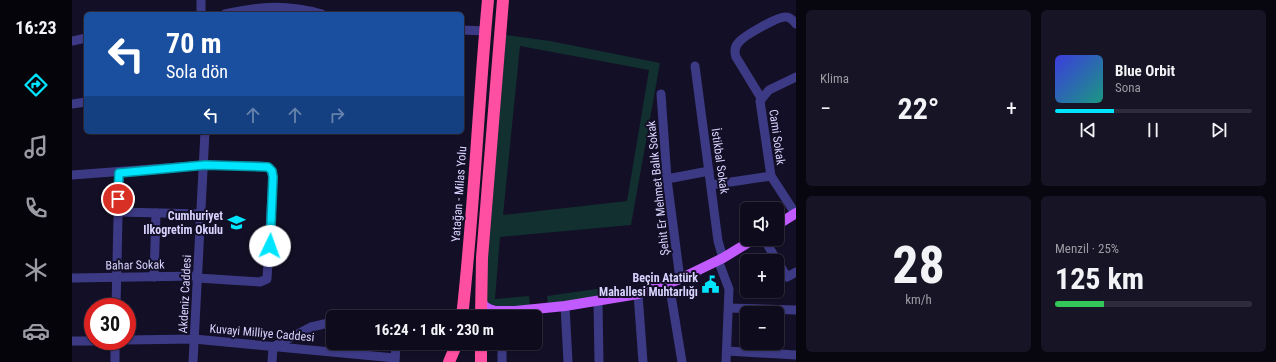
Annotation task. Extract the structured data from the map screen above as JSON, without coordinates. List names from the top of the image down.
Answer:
{
  "streets": {
    "highway": ["Yatağan - Milas Yolu"],
    "street": [
      "Cami Sokak",
      "İstikbal Sokak",
      "Şehit Er Mehmet Balık Sokak",
      "Bahar Sokak",
      "Akdeniz Caddesi",
      "Kuvayi Milliye Caddesi"
    ]
  },
  "crossings": [
    ["Bahar Sokak", "Akdeniz Caddesi"],
    ["Akdeniz Caddesi", "Kuvayi Milliye Caddesi"]
  ],
  "places": {
    "school or university": ["Cumhuriyet Ilkogretim Okulu"],
    "public building": ["Beçin Atatürk Mahallesi Muhtarlığı"]
  },
  "page": {
    "tabs": "16:23",
    "tile": [
      "Klima",
      ["28", "km/h"],
      ["Menzil · 25%", "125 km"]
    ],
    "turn": ["70 m", "Sola dön"],
    "song": ["Blue Orbit", "Sona"],
    "heat": ["−", "22°", "+"],
    "map_buttons": ["+", "−"],
    "limit": "30",
    "trip": "16:24 · 1 dk · 230 m"
  }
}
